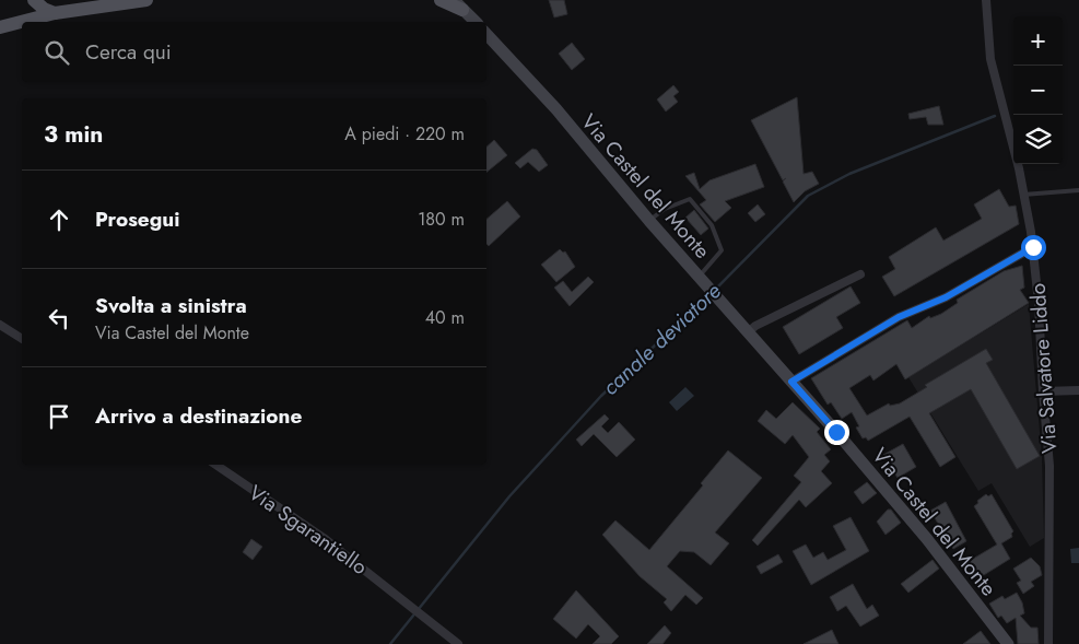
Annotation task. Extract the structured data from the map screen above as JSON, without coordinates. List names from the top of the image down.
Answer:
{
  "streets": {
    "main road": ["Via Castel del Monte"],
    "street": ["Via Salvatore Liddo", "Via Sgarantiello"]
  },
  "water": ["canale deviatore"],
  "page": {
    "map_buttons": ["+", "−"],
    "search": "Cerca qui",
    "heading": ["3 min", "A piedi · 220 m"],
    "list": [
      ["Prosegui", "180 m"],
      ["Svolta a sinistra", "Via Castel del Monte", "40 m"],
      "Arrivo a destinazione"
    ]
  }
}
